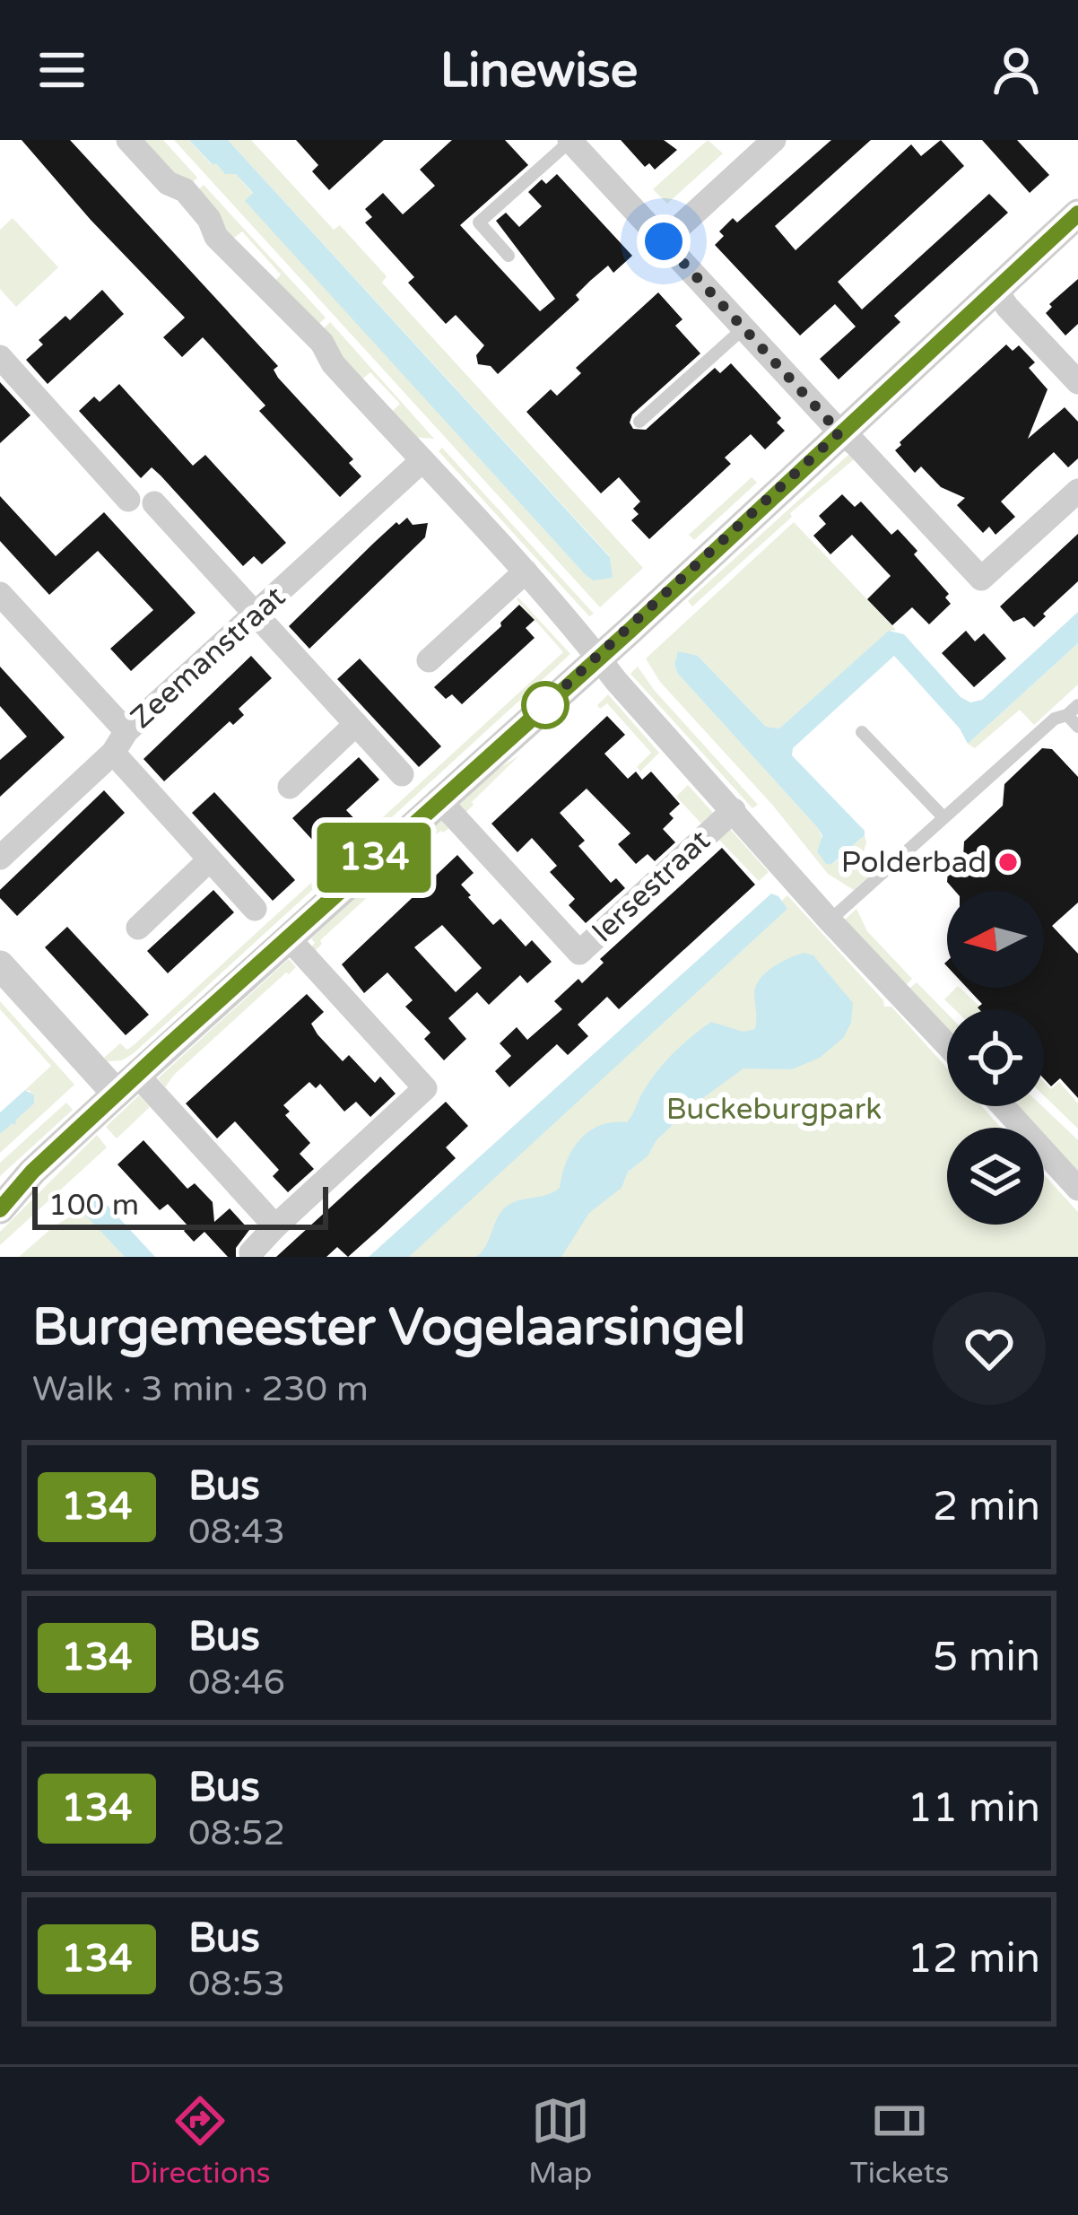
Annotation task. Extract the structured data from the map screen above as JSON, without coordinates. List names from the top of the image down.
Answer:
{
  "streets": {
    "street": ["Zeemanstraat", "Iersestraat"]
  },
  "crossings": [
    ["Zeemanstraat", "Iersestraat"]
  ],
  "parks": ["Buckeburgpark"],
  "places": ["Polderbad"],
  "lines": ["bus line 134"],
  "scale_bar": "100 m",
  "north": "left",
  "page": {
    "header": "Linewise",
    "on_map": "134",
    "scale": "100 m",
    "heading": ["Burgemeester Vogelaarsingel", "Walk · 3 min · 230 m"],
    "list": [
      {
        "mark": "134",
        "name": "Bus",
        "note": "08:43",
        "value": "2 min"
      },
      {
        "mark": "134",
        "name": "Bus",
        "note": "08:46",
        "value": "5 min"
      },
      {
        "mark": "134",
        "name": "Bus",
        "note": "08:52",
        "value": "11 min"
      },
      {
        "mark": "134",
        "name": "Bus",
        "note": "08:53",
        "value": "12 min"
      }
    ],
    "tabs": ["Directions", "Map", "Tickets"]
  }
}
